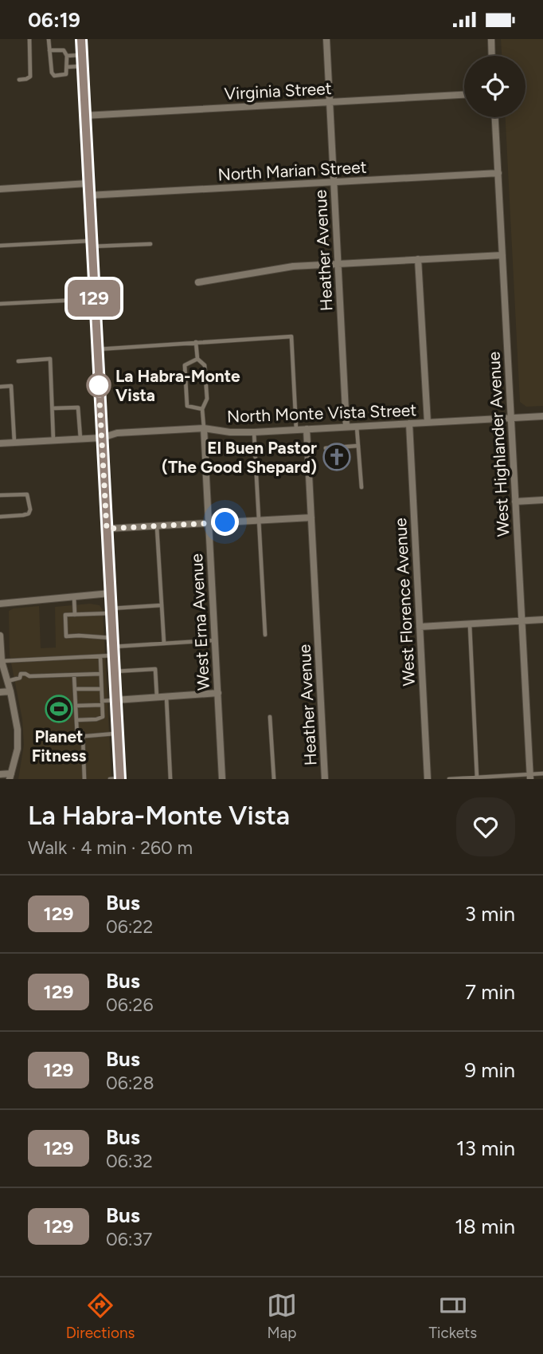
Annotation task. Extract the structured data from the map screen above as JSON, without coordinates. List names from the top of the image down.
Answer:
{
  "streets": {
    "street": [
      "Virginia Street",
      "North Marian Street",
      "Heather Avenue",
      "North Monte Vista Street",
      "West Highlander Avenue",
      "West Florence Avenue",
      "West Erna Avenue"
    ]
  },
  "crossings": [
    ["Virginia Street", "Heather Avenue"],
    ["North Marian Street", "Heather Avenue"],
    ["North Marian Street", "West Highlander Avenue"],
    ["Heather Avenue", "North Monte Vista Street"],
    ["North Monte Vista Street", "West Highlander Avenue"],
    ["North Monte Vista Street", "West Florence Avenue"],
    ["North Monte Vista Street", "West Erna Avenue"]
  ],
  "places": {
    "other": ["La Habra-Monte Vista"],
    "church": ["El Buen Pastor (The Good Shepard)"],
    "sports": ["Planet Fitness"]
  },
  "lines": ["bus line 129"],
  "page": {
    "status": "06:19",
    "on_map": "129",
    "heading": ["La Habra-Monte Vista", "Walk · 4 min · 260 m"],
    "list": [
      {
        "mark": "129",
        "name": "Bus",
        "note": "06:22",
        "value": "3 min"
      },
      {
        "mark": "129",
        "name": "Bus",
        "note": "06:26",
        "value": "7 min"
      },
      {
        "mark": "129",
        "name": "Bus",
        "note": "06:28",
        "value": "9 min"
      },
      {
        "mark": "129",
        "name": "Bus",
        "note": "06:32",
        "value": "13 min"
      },
      {
        "mark": "129",
        "name": "Bus",
        "note": "06:37",
        "value": "18 min"
      }
    ],
    "tabs": ["Directions", "Map", "Tickets"]
  }
}
